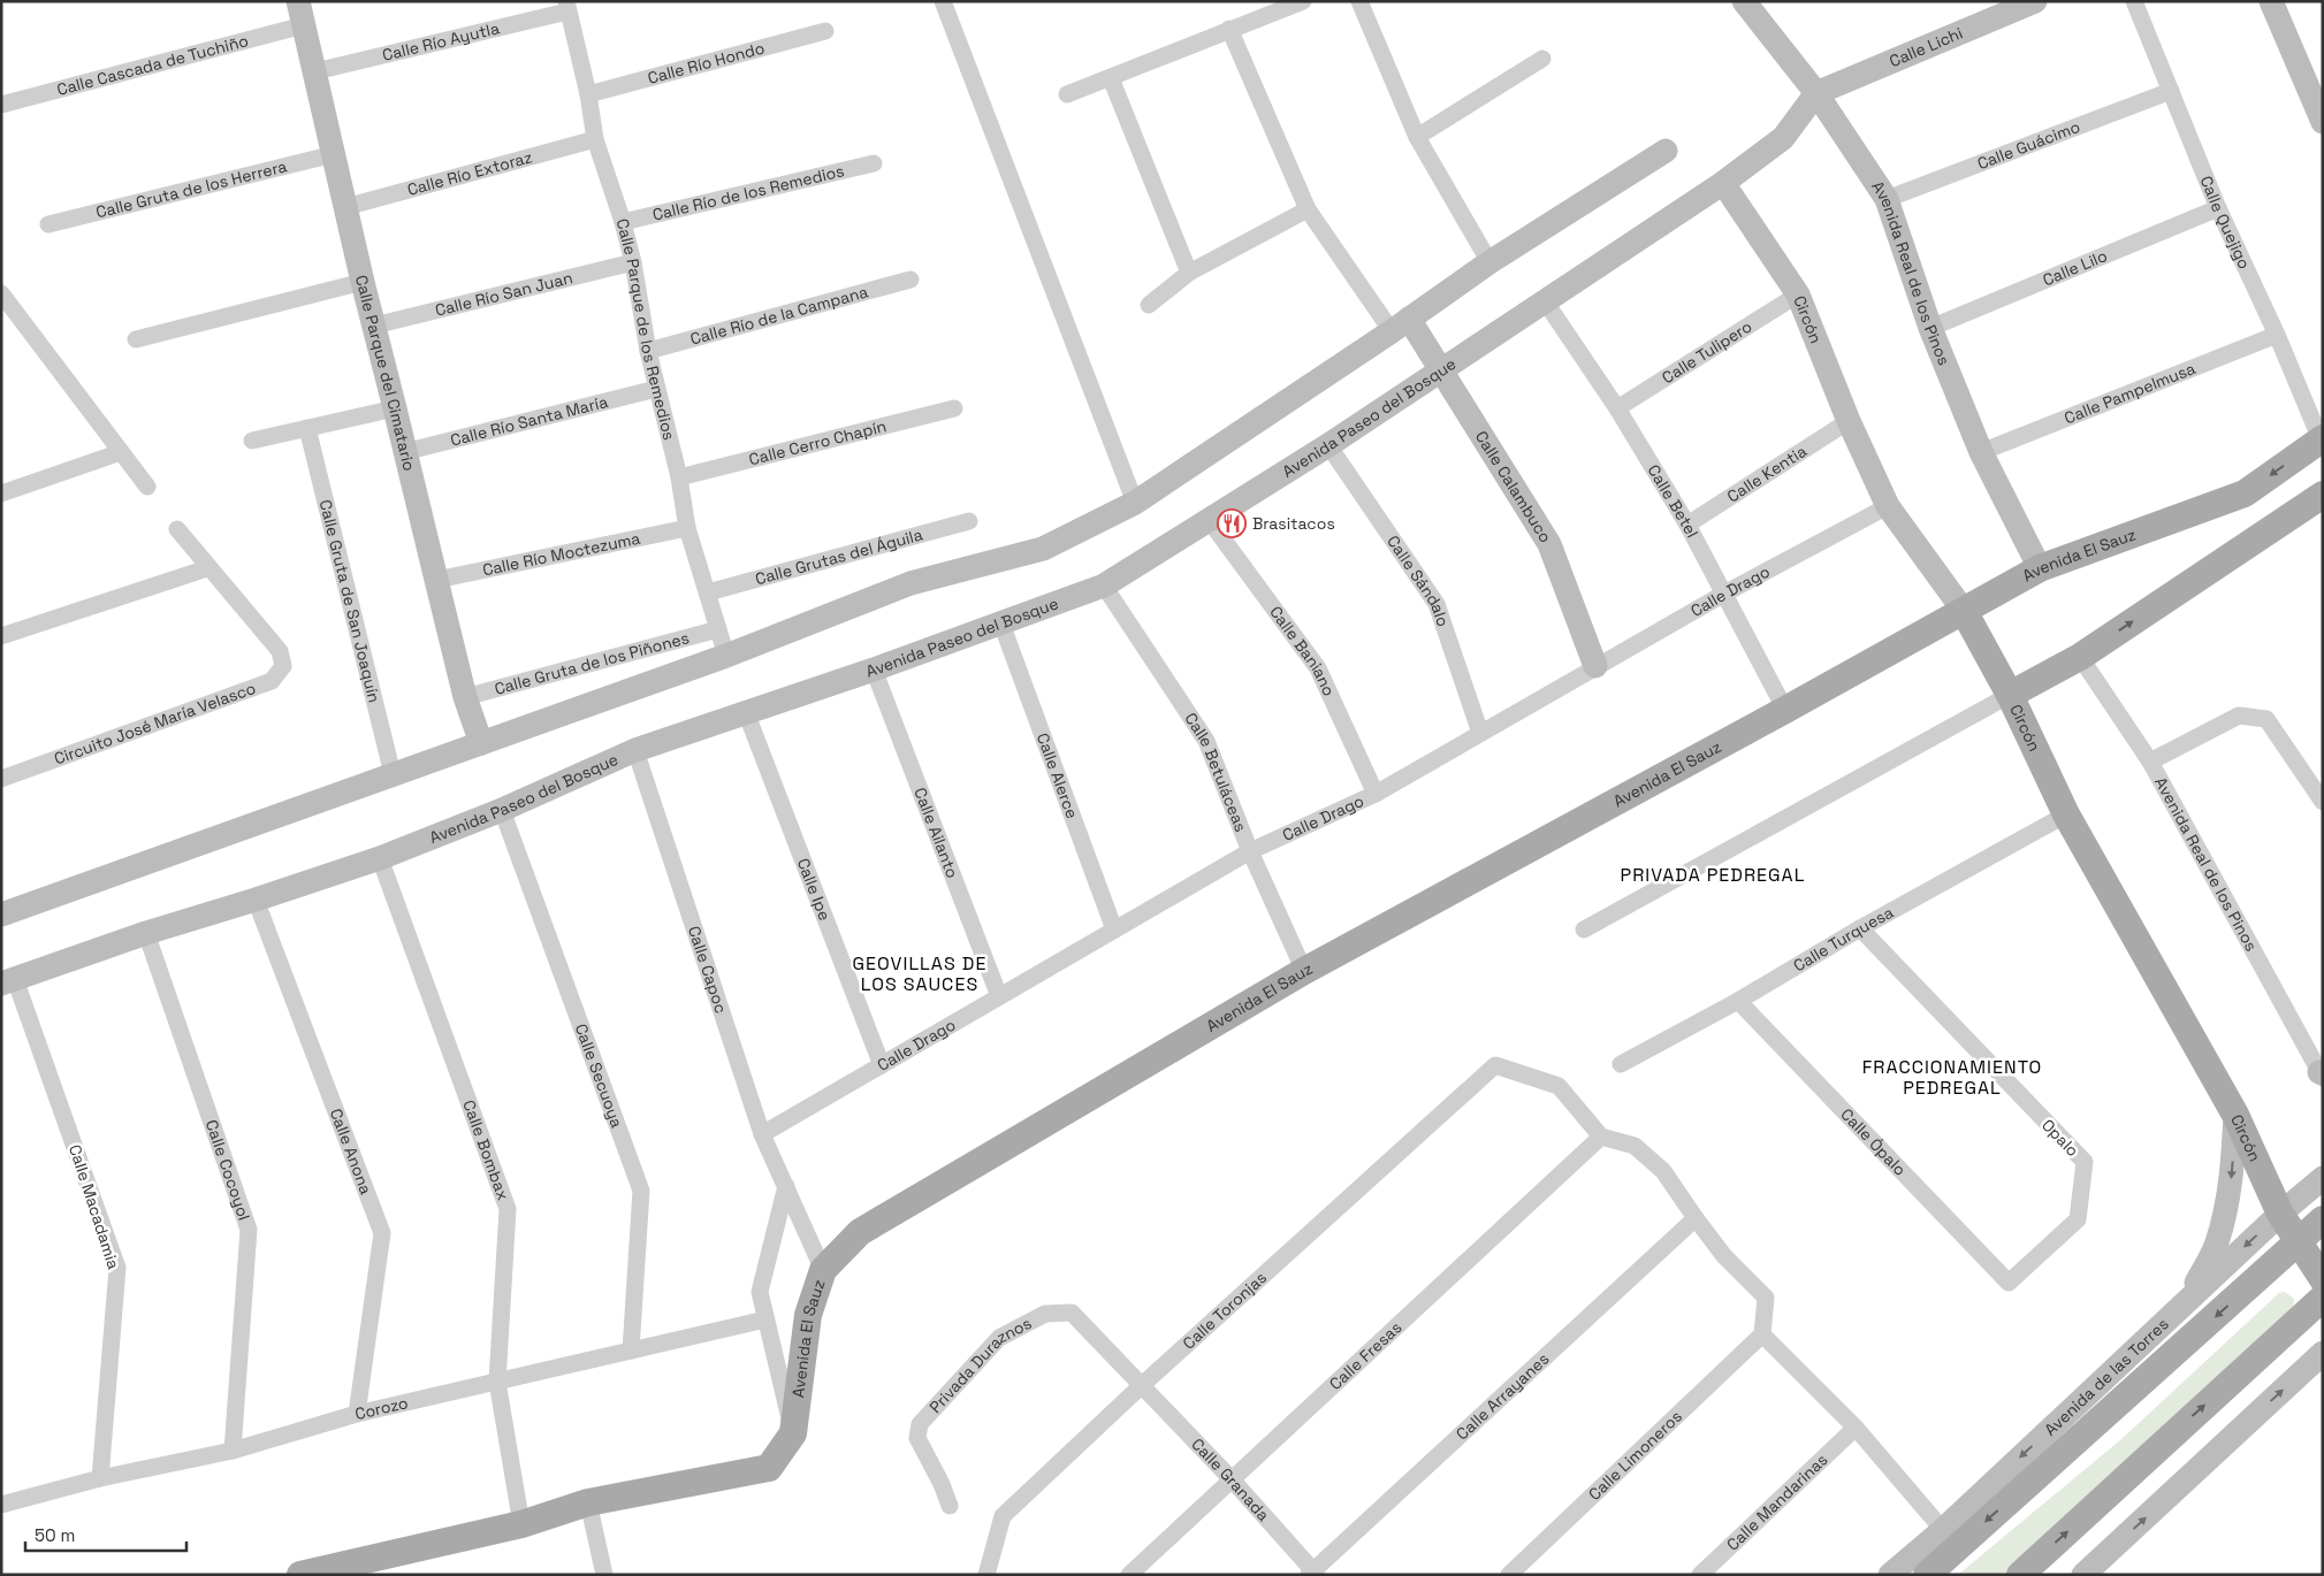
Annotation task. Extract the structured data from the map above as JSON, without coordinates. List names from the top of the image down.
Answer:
{
  "streets": {
    "main road": [
      "Calle Lichi",
      "Avenida Real de los Pinos",
      "Circón",
      "Calle Parque del Cimatario",
      "Avenida Paseo del Bosque",
      "Calle Calambuco",
      "Avenida El Sauz",
      "Avenida de las Torres"
    ],
    "street": [
      "Calle Río Ayutla",
      "Calle Río Hondo",
      "Calle Cascada de Tuchiño",
      "Calle Guácimo",
      "Calle Río Extoraz",
      "Calle Gruta de los Herrera",
      "Calle Río de los Remedios",
      "Calle Quejigo",
      "Calle Lilo",
      "Calle Río San Juan",
      "Calle Río de la Campana",
      "Calle Parque de los Remedios",
      "Calle Tulipero",
      "Calle Pampelmusa",
      "Calle Río Santa María",
      "Calle Cerro Chapín",
      "Calle Kentia",
      "Calle Betel",
      "Calle Río Moctezuma",
      "Calle Grutas del Águila",
      "Calle Sándalo",
      "Calle Drago",
      "Calle Gruta de San Joaquín",
      "Calle Baniano",
      "Calle Gruta de los Piñones",
      "Circuito José María Velasco",
      "Calle Betuláceas",
      "Calle Alerce",
      "Calle Ailanto",
      "Calle Ipe",
      "Calle Turquesa",
      "Calle Capoc",
      "Calle Secuoya",
      "Opalo",
      "Calle Ópalo",
      "Calle Bombax",
      "Calle Anona",
      "Calle Cocoyol",
      "Calle Macadamia",
      "Calle Toronjas",
      "Calle Fresas",
      "Privada Duraznos",
      "Calle Arrayanes",
      "Corozo",
      "Calle Limoneros",
      "Calle Granada",
      "Calle Mandarinas"
    ]
  },
  "crossings": [
    ["Calle Río Ayutla", "Calle Parque de los Remedios"],
    ["Calle Río Ayutla", "Calle Parque del Cimatario"],
    ["Calle Lichi", "Avenida Real de los Pinos"],
    ["Calle Lichi", "Avenida Paseo del Bosque"],
    ["Calle Río Hondo", "Calle Parque de los Remedios"],
    ["Calle Cascada de Tuchiño", "Calle Parque del Cimatario"],
    ["Calle Guácimo", "Calle Quejigo"],
    ["Calle Guácimo", "Avenida Real de los Pinos"],
    ["Calle Río Extoraz", "Calle Parque de los Remedios"],
    ["Calle Río Extoraz", "Calle Parque del Cimatario"],
    ["Calle Gruta de los Herrera", "Calle Parque del Cimatario"],
    ["Calle Río de los Remedios", "Calle Parque de los Remedios"],
    ["Calle Quejigo", "Calle Lilo"],
    ["Calle Quejigo", "Calle Pampelmusa"],
    ["Calle Quejigo", "Avenida El Sauz"],
    ["Calle Lilo", "Avenida Real de los Pinos"],
    ["Avenida Real de los Pinos", "Calle Pampelmusa"],
    ["Avenida Real de los Pinos", "Avenida Paseo del Bosque"],
    ["Avenida Real de los Pinos", "Avenida El Sauz"],
    ["Calle Río San Juan", "Calle Parque de los Remedios"],
    ["Calle Río San Juan", "Calle Parque del Cimatario"],
    ["Calle Río de la Campana", "Calle Parque de los Remedios"],
    ["Circón", "Calle Tulipero"],
    ["Circón", "Avenida Paseo del Bosque"],
    ["Circón", "Calle Kentia"],
    ["Circón", "Avenida El Sauz"],
    ["Circón", "Calle Drago"],
    ["Circón", "Calle Turquesa"],
    ["Circón", "Avenida de las Torres"],
    ["Calle Parque de los Remedios", "Calle Río Santa María"],
    ["Calle Parque de los Remedios", "Calle Cerro Chapín"],
    ["Calle Parque de los Remedios", "Calle Río Moctezuma"],
    ["Calle Parque de los Remedios", "Calle Grutas del Águila"],
    ["Calle Parque de los Remedios", "Calle Gruta de los Piñones"],
    ["Calle Tulipero", "Calle Betel"],
    ["Calle Parque del Cimatario", "Calle Río Santa María"],
    ["Calle Parque del Cimatario", "Calle Río Moctezuma"],
    ["Calle Parque del Cimatario", "Calle Gruta de los Piñones"],
    ["Avenida Paseo del Bosque", "Calle Calambuco"],
    ["Avenida Paseo del Bosque", "Calle Betel"],
    ["Avenida Paseo del Bosque", "Calle Sándalo"],
    ["Avenida Paseo del Bosque", "Calle Baniano"],
    ["Avenida Paseo del Bosque", "Calle Betuláceas"],
    ["Avenida Paseo del Bosque", "Calle Alerce"],
    ["Avenida Paseo del Bosque", "Calle Ailanto"],
    ["Avenida Paseo del Bosque", "Calle Ipe"],
    ["Avenida Paseo del Bosque", "Calle Capoc"],
    ["Avenida Paseo del Bosque", "Calle Secuoya"],
    ["Avenida Paseo del Bosque", "Calle Bombax"],
    ["Avenida Paseo del Bosque", "Calle Anona"],
    ["Avenida Paseo del Bosque", "Calle Cocoyol"],
    ["Avenida Paseo del Bosque", "Calle Macadamia"],
    ["Calle Kentia", "Calle Betel"],
    ["Calle Calambuco", "Calle Drago"],
    ["Calle Betel", "Avenida El Sauz"],
    ["Calle Betel", "Calle Drago"],
    ["Avenida El Sauz", "Calle Betuláceas"],
    ["Avenida El Sauz", "Calle Capoc"],
    ["Avenida El Sauz", "Calle Bombax"],
    ["Calle Sándalo", "Calle Drago"],
    ["Calle Drago", "Calle Baniano"],
    ["Calle Drago", "Calle Betuláceas"],
    ["Calle Drago", "Calle Alerce"],
    ["Calle Drago", "Calle Ailanto"],
    ["Calle Drago", "Calle Ipe"],
    ["Calle Drago", "Calle Capoc"],
    ["Calle Turquesa", "Opalo"],
    ["Calle Turquesa", "Calle Ópalo"],
    ["Calle Secuoya", "Corozo"],
    ["Opalo", "Calle Ópalo"],
    ["Calle Bombax", "Corozo"],
    ["Calle Anona", "Corozo"],
    ["Calle Cocoyol", "Corozo"],
    ["Calle Macadamia", "Corozo"],
    ["Calle Toronjas", "Calle Fresas"],
    ["Calle Toronjas", "Privada Duraznos"],
    ["Calle Toronjas", "Calle Granada"],
    ["Calle Fresas", "Calle Granada"],
    ["Privada Duraznos", "Calle Granada"],
    ["Calle Arrayanes", "Calle Granada"]
  ],
  "districts": ["PRIVADA PEDREGAL", "GEOVILLAS DE LOS SAUCES", "FRACCIONAMIENTO PEDREGAL"],
  "places": {
    "restaurant": ["Brasitacos"]
  },
  "scale_bar": "50 m"
}
